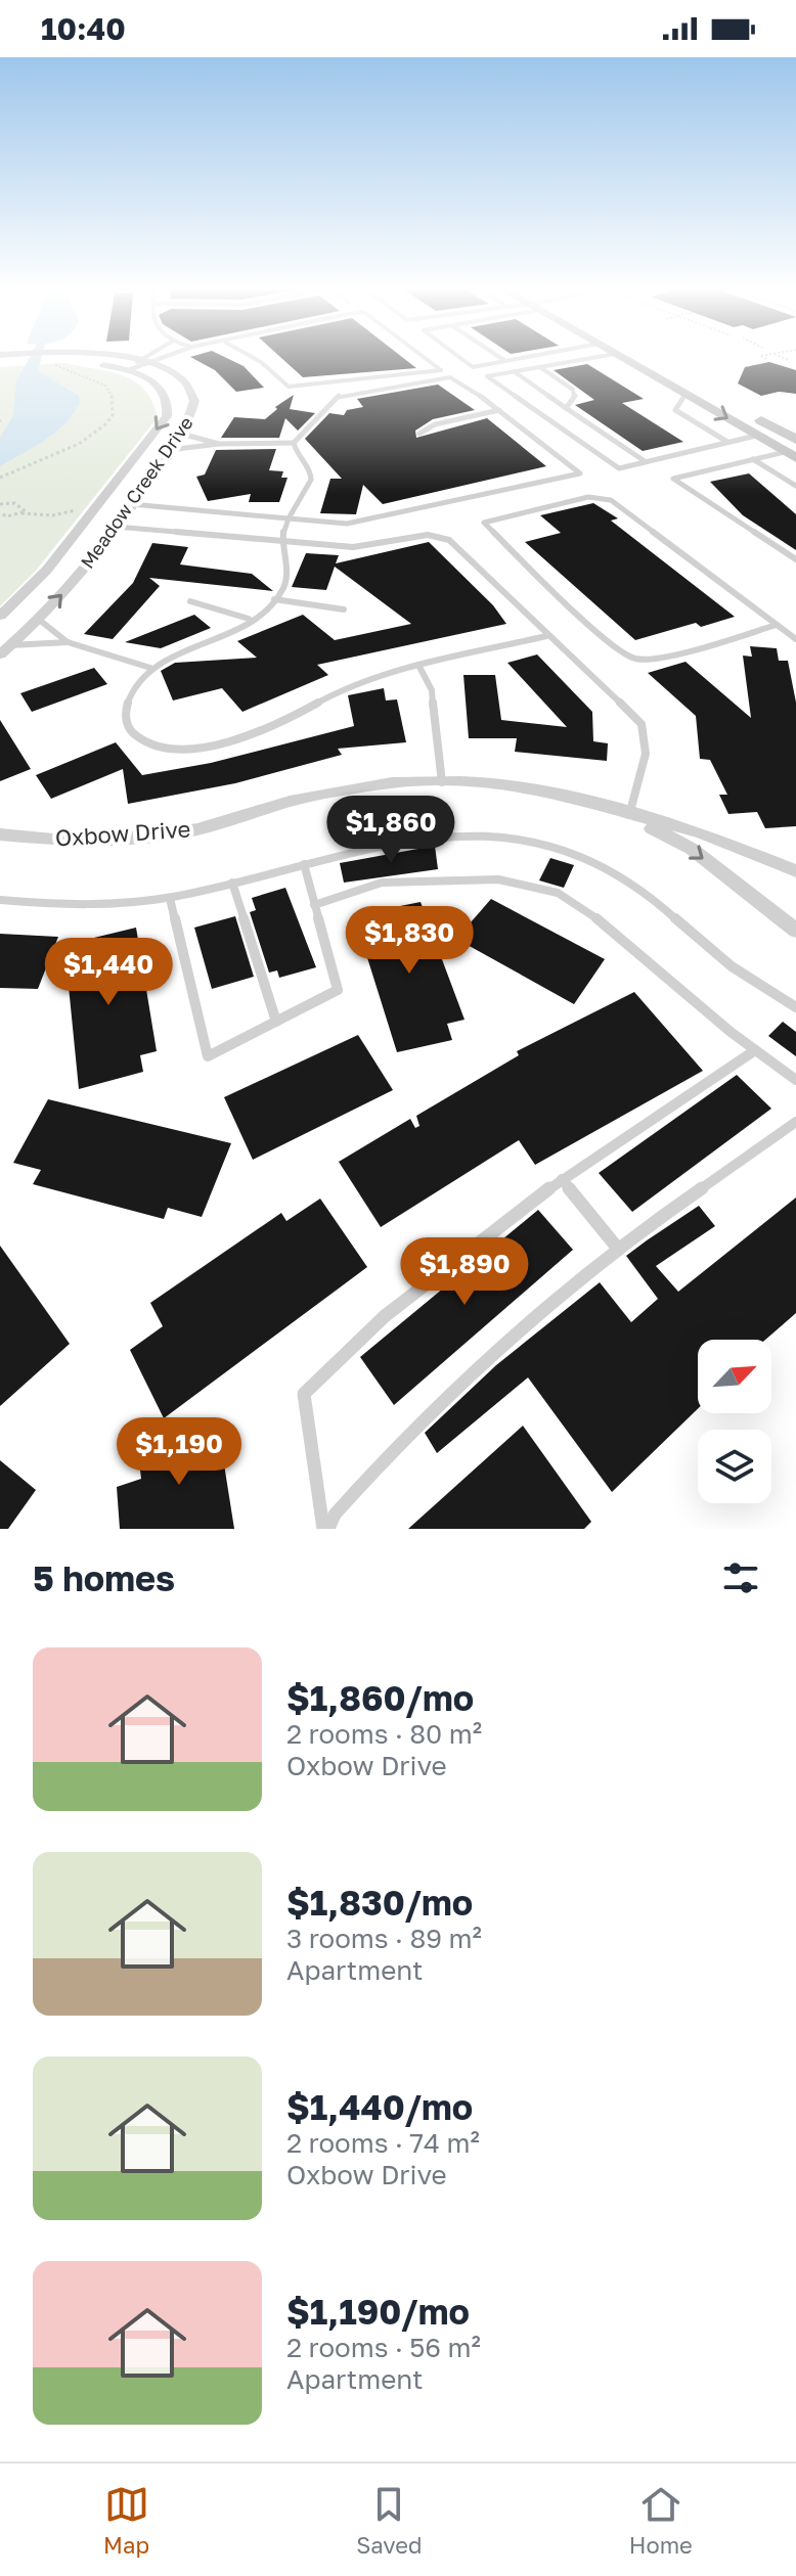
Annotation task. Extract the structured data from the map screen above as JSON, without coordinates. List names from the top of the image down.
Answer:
{
  "streets": {
    "street": ["Meadow Creek Drive", "Oxbow Drive"]
  },
  "north": "top right",
  "page": {
    "status": "10:40",
    "price": [
      "$1,860",
      "$1,830",
      "$1,440",
      "$1,890",
      "$1,190"
    ],
    "heading": "5 homes",
    "list": [
      {
        "name": "$1,860/mo",
        "note": "2 rooms · 80 m² · Oxbow Drive"
      },
      {
        "name": "$1,830/mo",
        "note": "3 rooms · 89 m² · Apartment"
      },
      {
        "name": "$1,440/mo",
        "note": "2 rooms · 74 m² · Oxbow Drive"
      },
      {
        "name": "$1,190/mo",
        "note": "2 rooms · 56 m² · Apartment"
      }
    ],
    "tabs": ["Map", "Saved", "Home"]
  }
}
